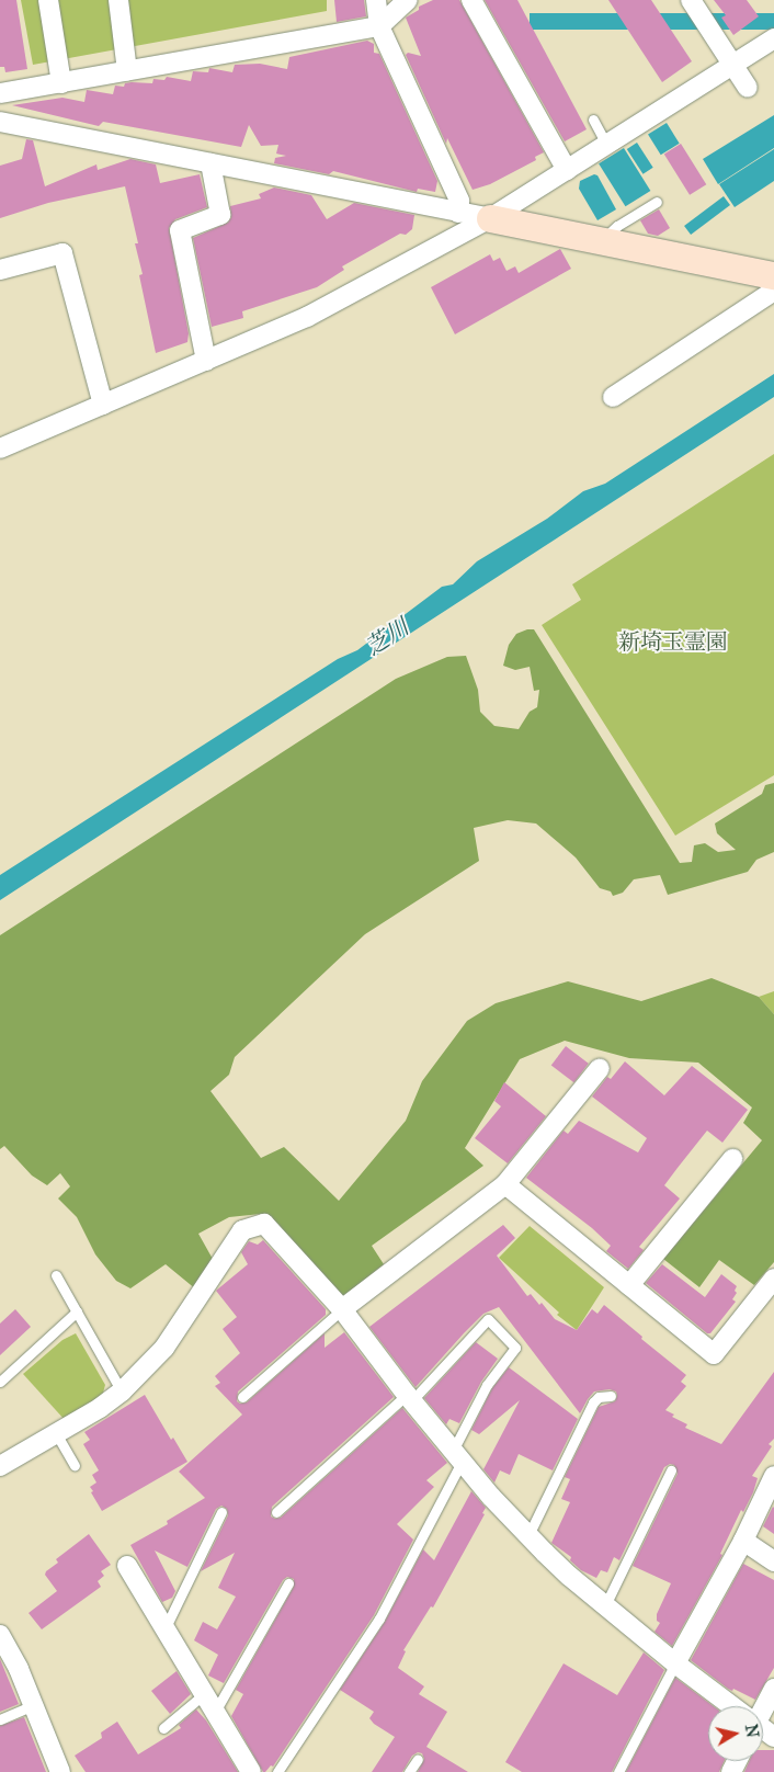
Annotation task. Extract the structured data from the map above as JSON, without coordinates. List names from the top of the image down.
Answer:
{
  "water": ["芝川"],
  "parks": ["新埼玉霊園"],
  "north": "right"
}
